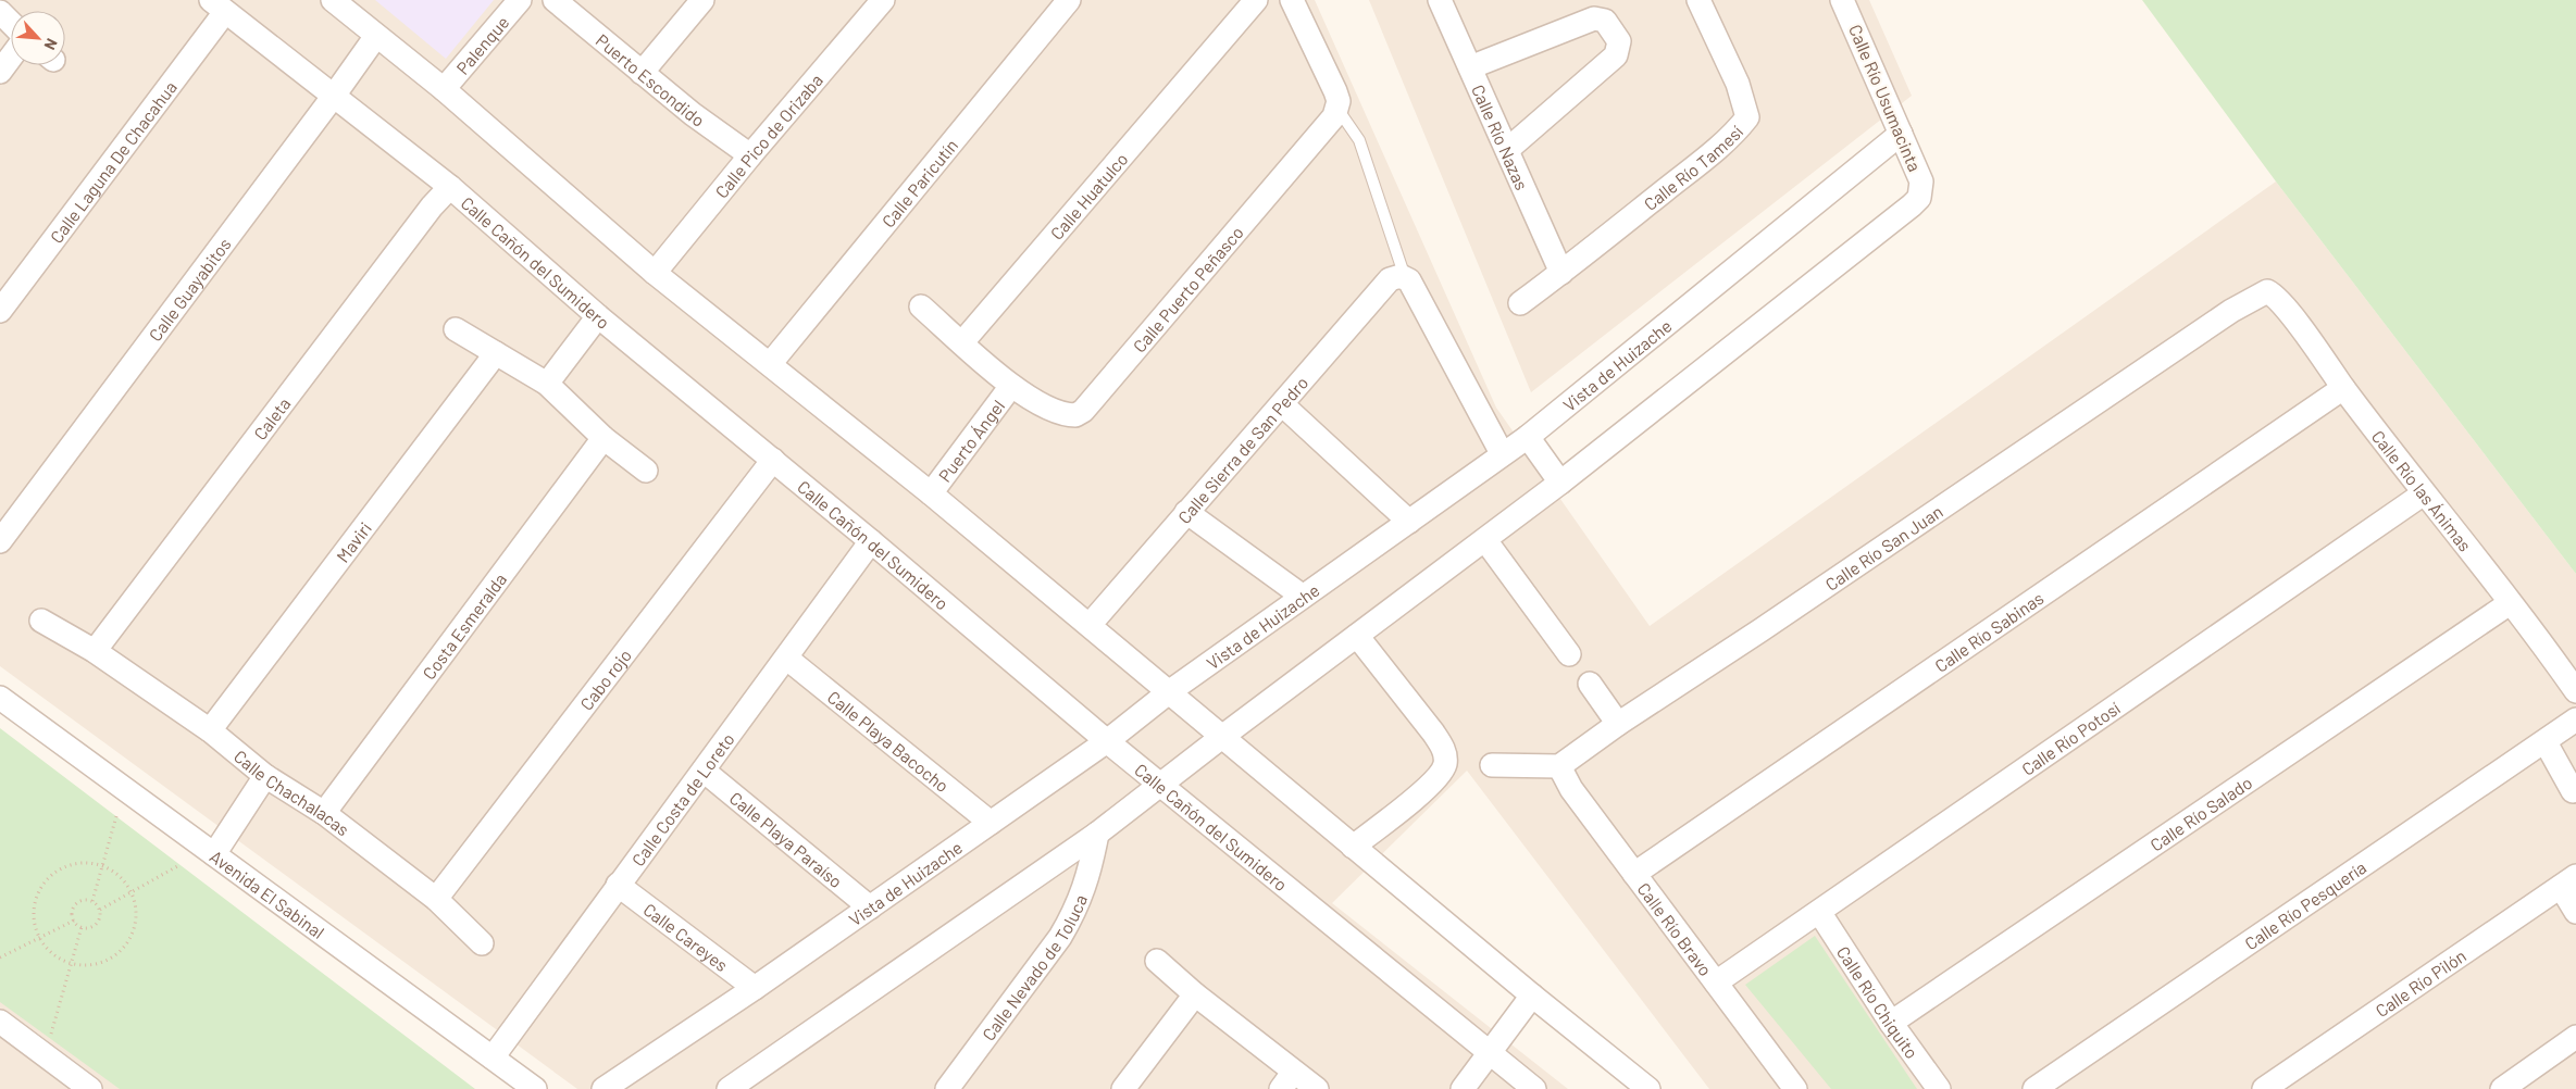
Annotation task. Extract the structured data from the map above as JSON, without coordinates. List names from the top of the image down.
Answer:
{
  "streets": {
    "street": [
      "Palenque",
      "Puerto Escondido",
      "Calle Río Usumacinta",
      "Calle Pico de Orizaba",
      "Calle Río Nazas",
      "Calle Laguna De Chacahua",
      "Calle Río Tamesí",
      "Calle Paricutín",
      "Calle Huatulco",
      "Calle Cañón del Sumidero",
      "Calle Puerto Peñasco",
      "Calle Guayabitos",
      "Vista de Huizache",
      "Caleta",
      "Puerto Ángel",
      "Calle Sierra de San Pedro",
      "Calle Río las Ánimas",
      "Maviri",
      "Calle Río San Juan",
      "Costa Esmeralda",
      "Calle Río Sabinas",
      "Cabo rojo",
      "Calle Río Potosí",
      "Calle Playa Bacocho",
      "Calle Chachalacas",
      "Calle Costa de Loreto",
      "Calle Río Salado",
      "Calle Playa Paraíso",
      "Avenida El Sabinal",
      "Calle Río Pesquería",
      "Calle Río Bravo",
      "Calle Careyes",
      "Calle Nevado de Toluca",
      "Calle Río Pilón",
      "Calle Río Chiquito"
    ]
  },
  "crossings": [
    ["Puerto Escondido", "Calle Pico de Orizaba"],
    ["Calle Río Usumacinta", "Vista de Huizache"],
    ["Calle Río Nazas", "Calle Río Tamesí"],
    ["Calle Laguna De Chacahua", "Calle Cañón del Sumidero"],
    ["Calle Cañón del Sumidero", "Calle Guayabitos"],
    ["Calle Cañón del Sumidero", "Vista de Huizache"],
    ["Calle Cañón del Sumidero", "Caleta"],
    ["Calle Cañón del Sumidero", "Cabo rojo"],
    ["Calle Cañón del Sumidero", "Calle Costa de Loreto"],
    ["Calle Puerto Peñasco", "Puerto Ángel"],
    ["Vista de Huizache", "Calle Playa Bacocho"],
    ["Vista de Huizache", "Calle Playa Paraíso"],
    ["Vista de Huizache", "Calle Careyes"],
    ["Caleta", "Calle Chachalacas"],
    ["Calle Río las Ánimas", "Calle Río San Juan"],
    ["Calle Río las Ánimas", "Calle Río Sabinas"],
    ["Calle Río las Ánimas", "Calle Río Potosí"],
    ["Calle Río las Ánimas", "Calle Río Salado"],
    ["Maviri", "Calle Chachalacas"],
    ["Calle Río San Juan", "Calle Río Bravo"],
    ["Costa Esmeralda", "Calle Chachalacas"],
    ["Calle Río Sabinas", "Calle Río Bravo"],
    ["Cabo rojo", "Calle Chachalacas"],
    ["Calle Río Potosí", "Calle Río Bravo"],
    ["Calle Río Potosí", "Calle Río Chiquito"],
    ["Calle Playa Bacocho", "Calle Costa de Loreto"],
    ["Calle Costa de Loreto", "Calle Playa Paraíso"],
    ["Calle Costa de Loreto", "Avenida El Sabinal"],
    ["Calle Costa de Loreto", "Calle Careyes"],
    ["Calle Río Salado", "Calle Río Chiquito"]
  ],
  "north": "bottom right"
}
